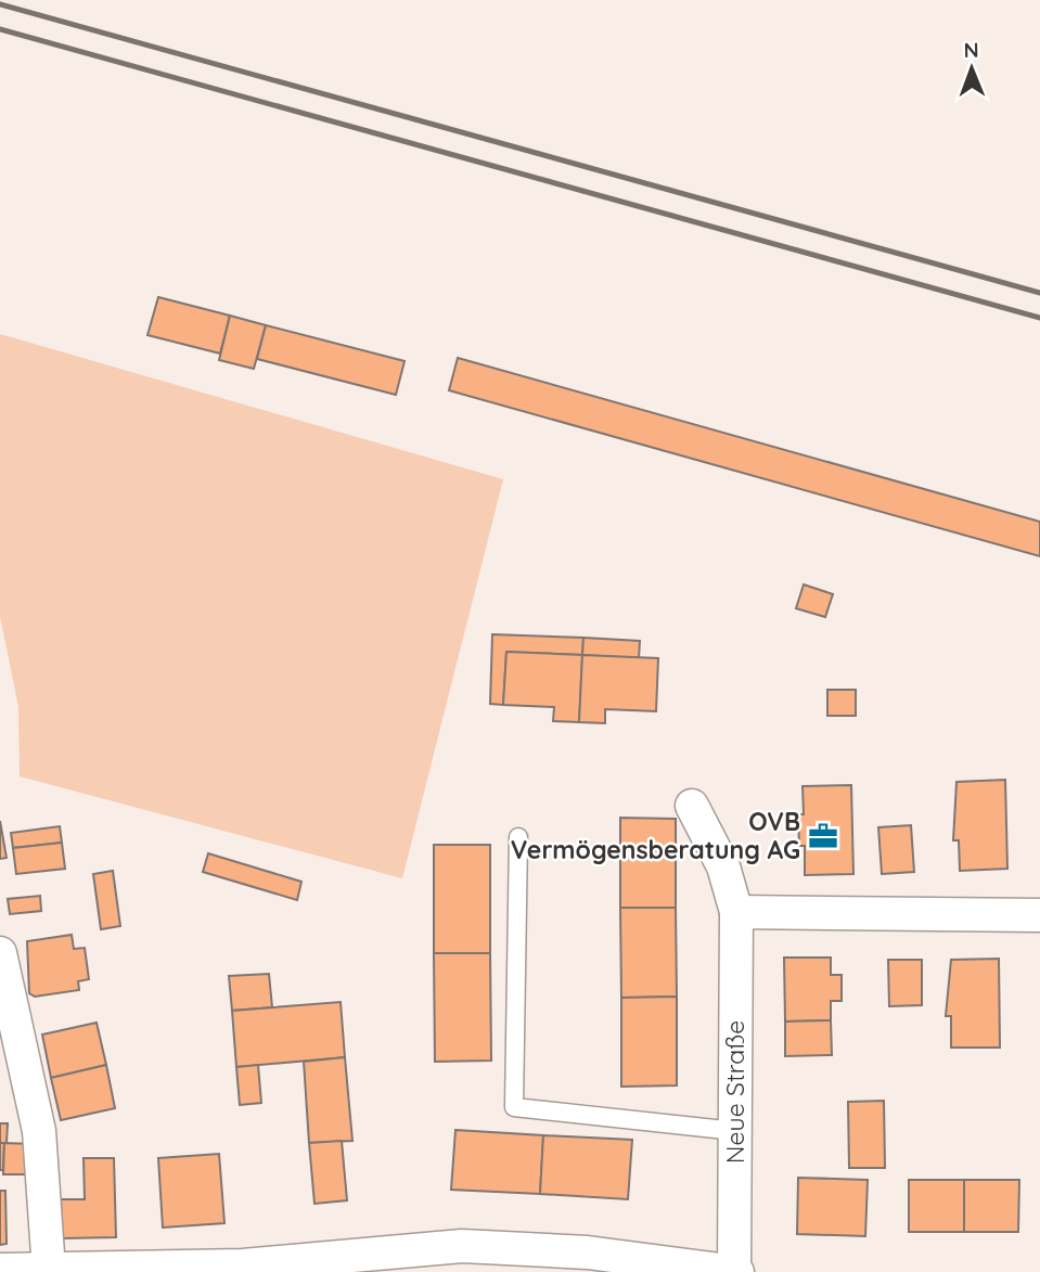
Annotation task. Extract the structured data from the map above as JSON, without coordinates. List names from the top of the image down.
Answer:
{
  "streets": {
    "street": ["Neue Straße"]
  },
  "places": {
    "office": ["OVB Vermögensberatung AG"]
  },
  "north": "top"
}
